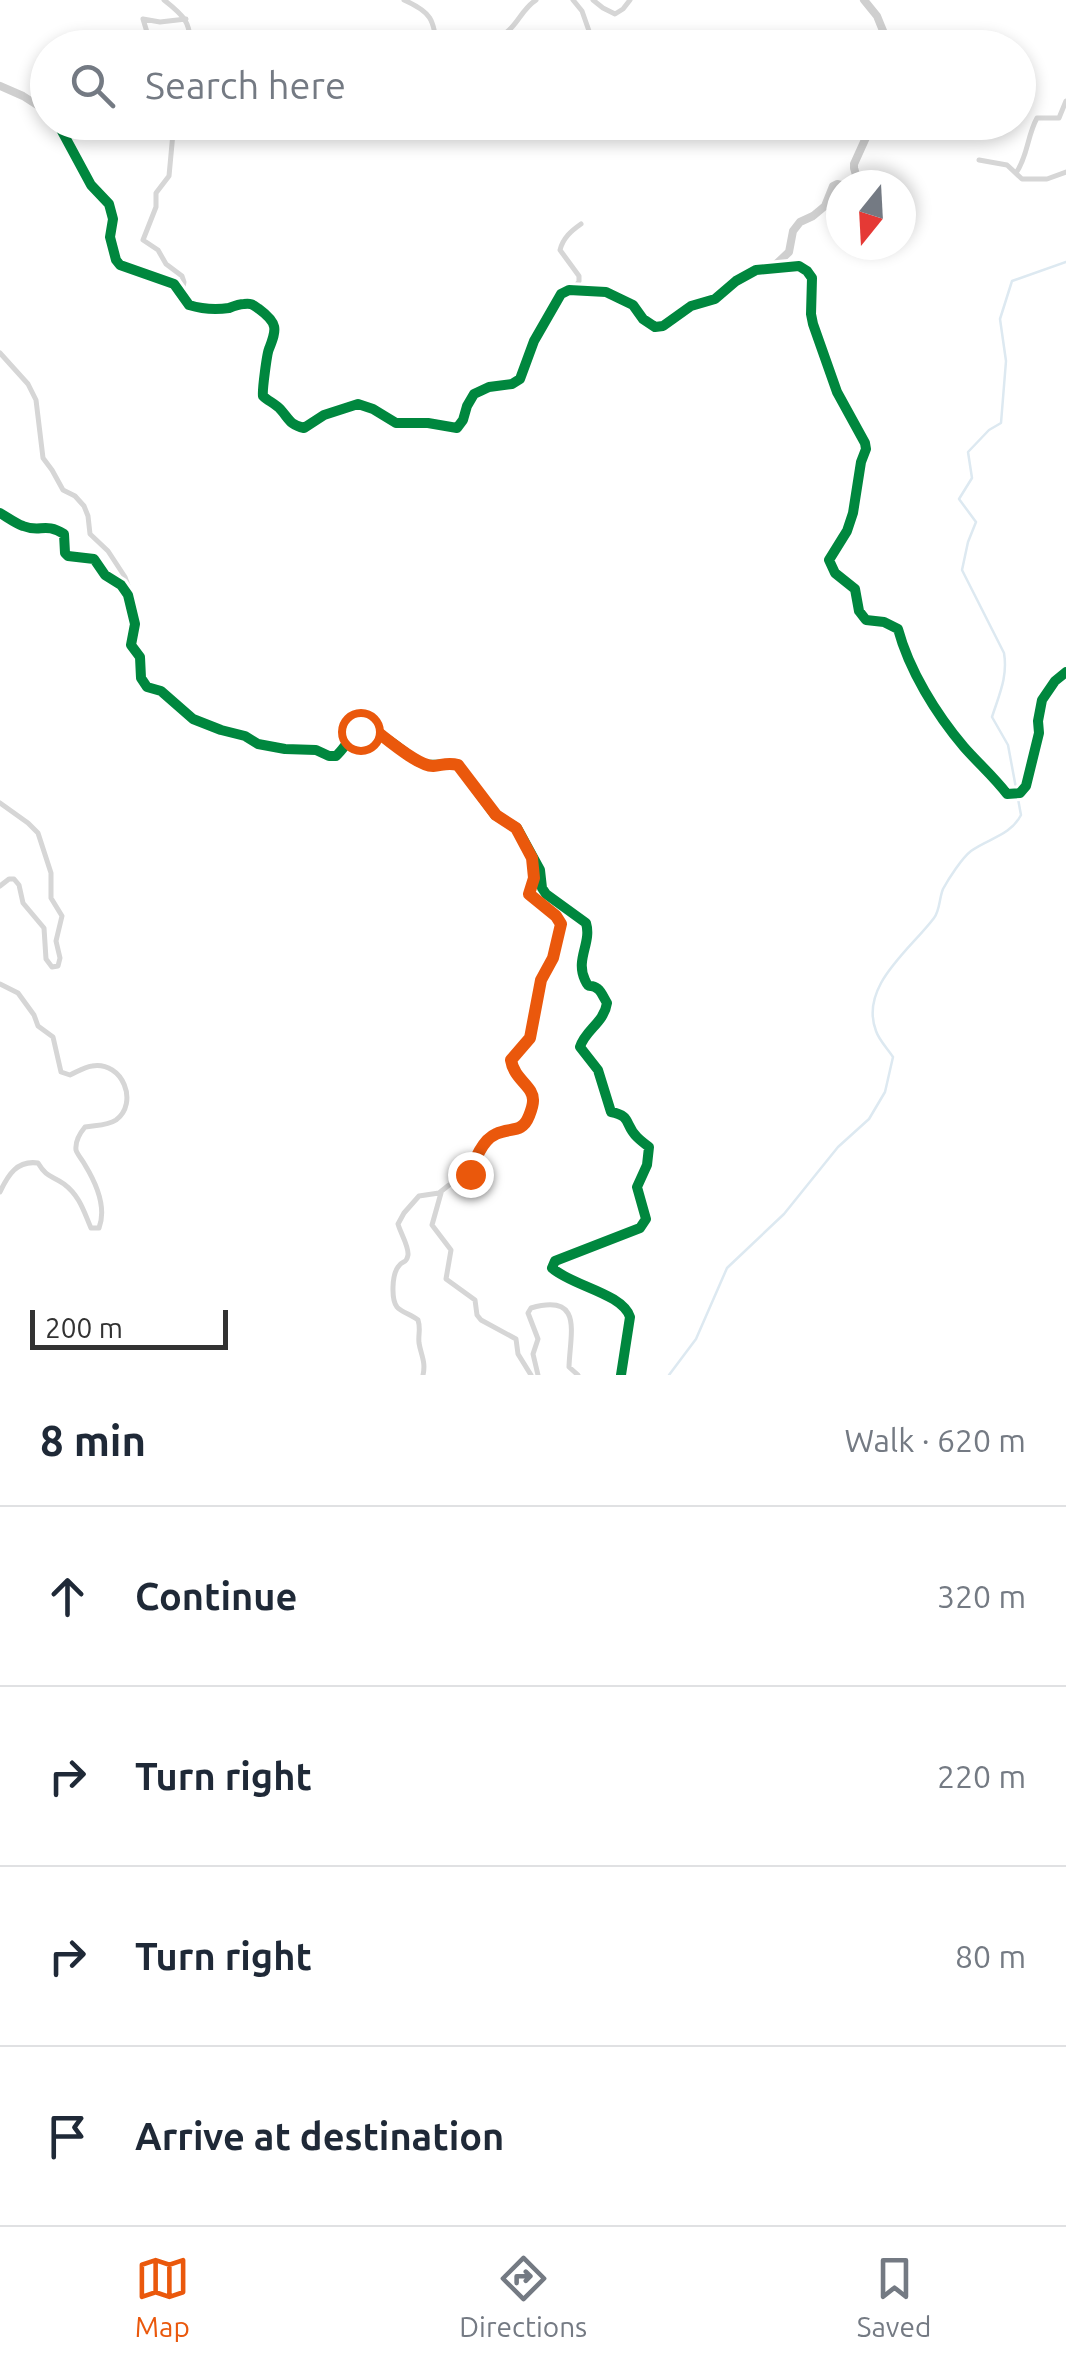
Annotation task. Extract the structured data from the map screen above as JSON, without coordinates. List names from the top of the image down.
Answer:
{
  "scale_bar": "200 m",
  "north": "bottom",
  "page": {
    "search": "Search here",
    "scale": "200 m",
    "heading": ["8 min", "Walk · 620 m"],
    "list": [
      ["Continue", "320 m"],
      ["Turn right", "220 m"],
      ["Turn right", "80 m"],
      "Arrive at destination"
    ],
    "nav": ["Map", "Directions", "Saved"]
  }
}
